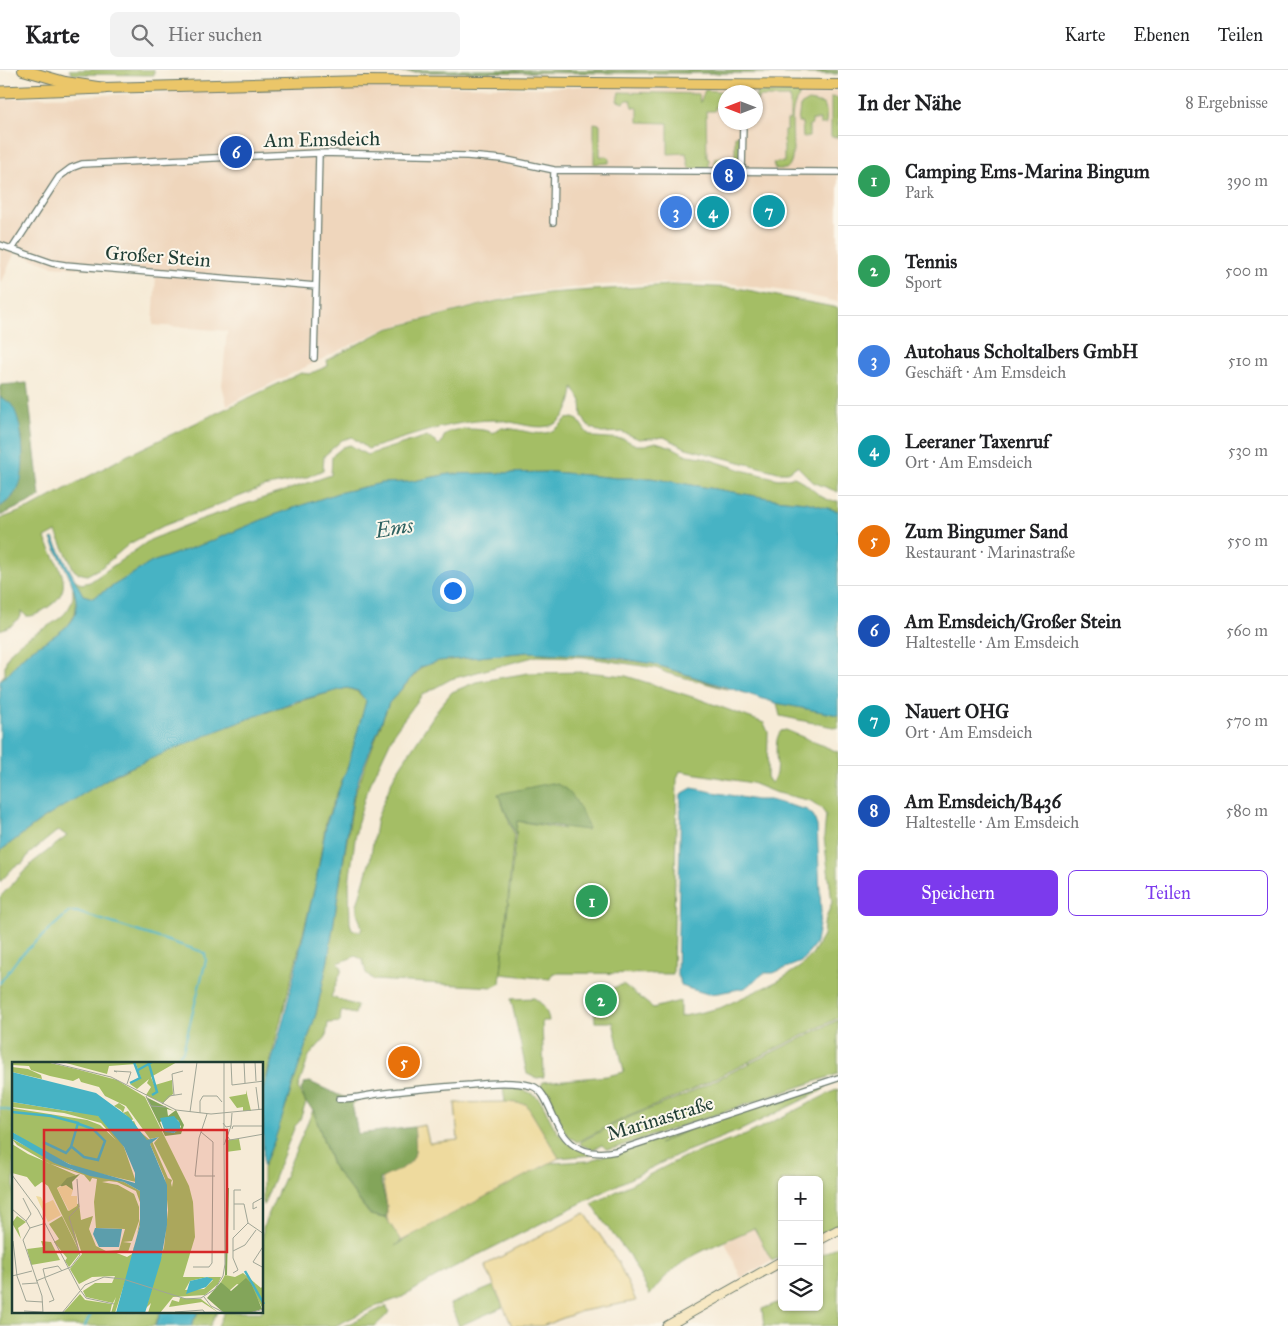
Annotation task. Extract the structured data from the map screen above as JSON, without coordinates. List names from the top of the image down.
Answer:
{
  "streets": {
    "street": ["Am Emsdeich", "Großer Stein", "Marinastraße"]
  },
  "crossings": [
    ["Am Emsdeich", "Großer Stein"]
  ],
  "water": ["Ems"],
  "north": "left",
  "page": {
    "header": "Karte",
    "search": "Hier suchen",
    "nav": ["Karte", "Ebenen", "Teilen"],
    "heading": ["In der Nähe", "8 Ergebnisse"],
    "pins": [
      "6",
      "8",
      "7",
      "3",
      "4",
      "1",
      "2",
      "5"
    ],
    "list": [
      {
        "mark": "1",
        "name": "Camping Ems-Marina Bingum",
        "note": "Park",
        "value": "390 m"
      },
      {
        "mark": "2",
        "name": "Tennis",
        "note": "Sport",
        "value": "500 m"
      },
      {
        "mark": "3",
        "name": "Autohaus Scholtalbers GmbH",
        "note": "Geschäft · Am Emsdeich",
        "value": "510 m"
      },
      {
        "mark": "4",
        "name": "Leeraner Taxenruf",
        "note": "Ort · Am Emsdeich",
        "value": "530 m"
      },
      {
        "mark": "5",
        "name": "Zum Bingumer Sand",
        "note": "Restaurant · Marinastraße",
        "value": "550 m"
      },
      {
        "mark": "6",
        "name": "Am Emsdeich/Großer Stein",
        "note": "Haltestelle · Am Emsdeich",
        "value": "560 m"
      },
      {
        "mark": "7",
        "name": "Nauert OHG",
        "note": "Ort · Am Emsdeich",
        "value": "570 m"
      },
      {
        "mark": "8",
        "name": "Am Emsdeich/B436",
        "note": "Haltestelle · Am Emsdeich",
        "value": "580 m"
      }
    ],
    "buttons": ["Speichern", "Teilen"],
    "map_buttons": ["+", "−"]
  }
}
